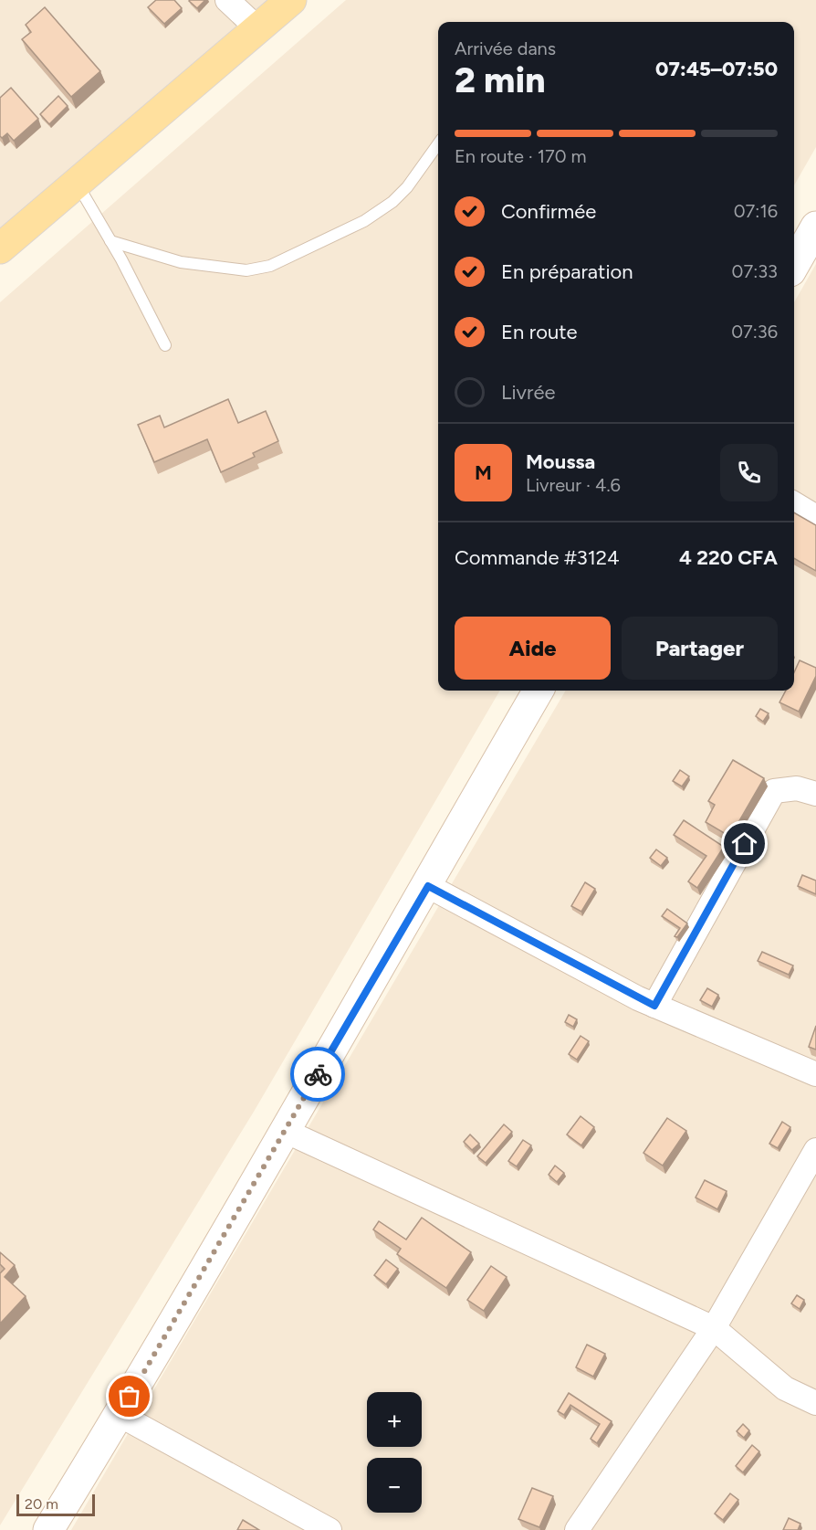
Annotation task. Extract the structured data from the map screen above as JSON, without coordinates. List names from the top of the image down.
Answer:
{
  "scale_bar": "20 m",
  "page": {
    "heading": ["2 min", "Arrivée dans", "07:45–07:50"],
    "panel": [
      "Moussa",
      "Livreur · 4.6",
      "Commande #3124",
      "4 220 CFA"
    ],
    "bar": "En route · 170 m",
    "list": [
      ["Confirmée", "07:16"],
      ["En préparation", "07:33"],
      ["En route", "07:36"],
      "Livrée"
    ],
    "round": "M",
    "buttons": ["Aide", "Partager"],
    "map_buttons": ["+", "−"],
    "scale": "20 m"
  }
}
